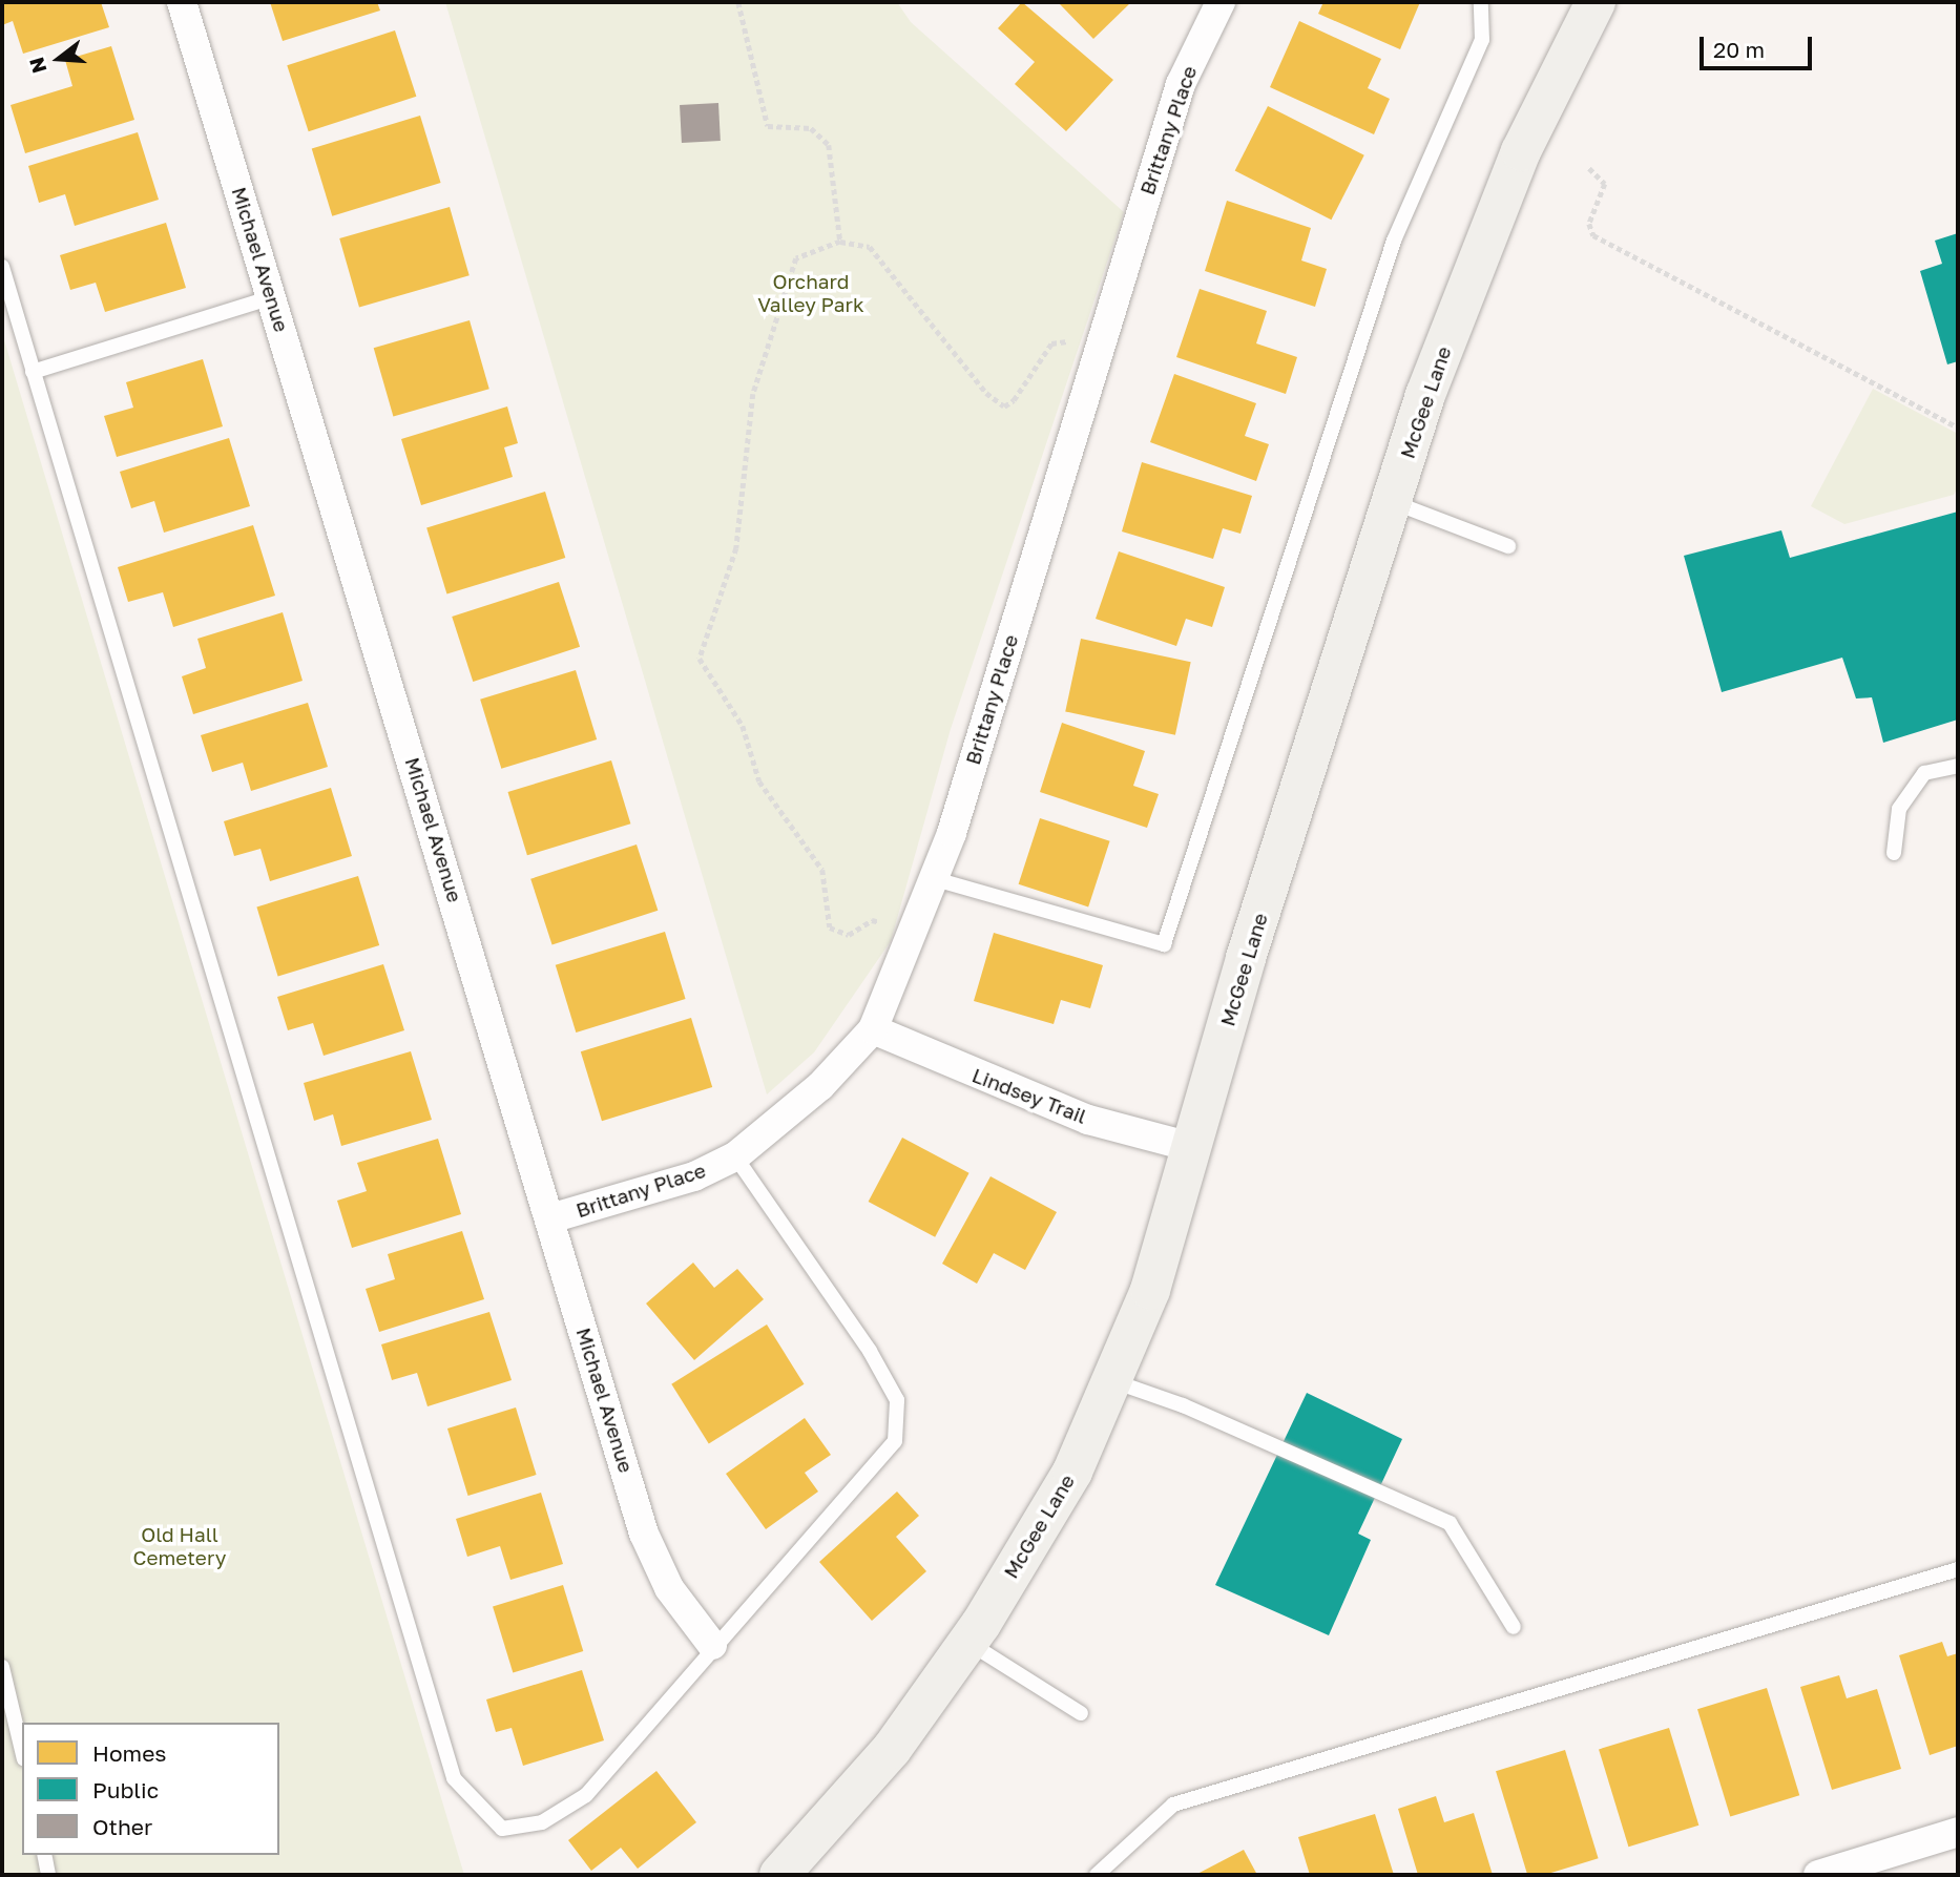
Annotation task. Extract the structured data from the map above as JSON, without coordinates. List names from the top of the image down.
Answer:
{
  "streets": {
    "street": [
      "Brittany Place",
      "Michael Avenue",
      "McGee Lane",
      "Lindsey Trail"
    ]
  },
  "crossings": [
    ["Brittany Place", "Michael Avenue"],
    ["Brittany Place", "Lindsey Trail"],
    ["McGee Lane", "Lindsey Trail"]
  ],
  "parks": ["Orchard Valley Park", "Old Hall Cemetery"],
  "legend": ["Homes", "Public", "Other"],
  "scale_bar": "20 m",
  "north": "left"
}
